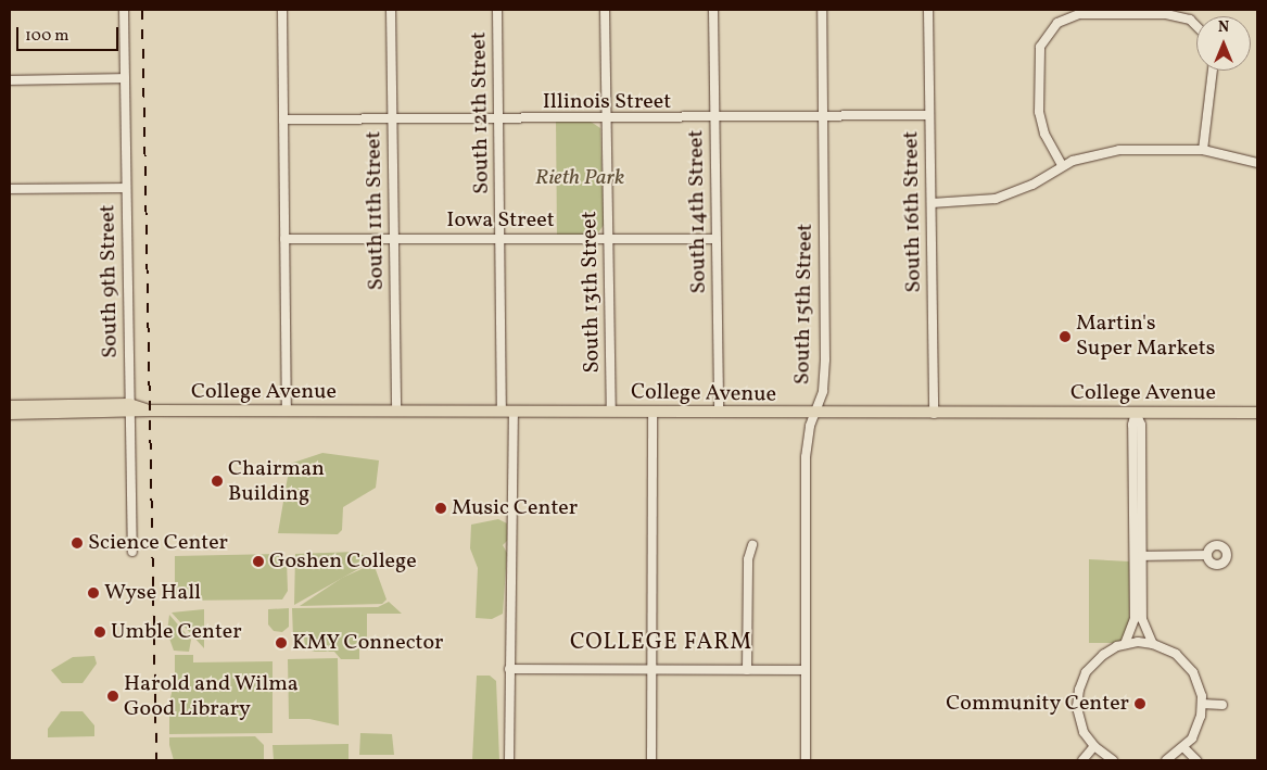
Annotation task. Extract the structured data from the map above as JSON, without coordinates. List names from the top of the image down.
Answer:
{
  "streets": {
    "main road": ["College Avenue"],
    "street": [
      "Illinois Street",
      "South 12th Street",
      "South 11th Street",
      "South 14th Street",
      "South 16th Street",
      "Iowa Street",
      "South 9th Street",
      "South 13th Street",
      "South 15th Street"
    ]
  },
  "crossings": [
    ["Illinois Street", "South 12th Street"],
    ["Illinois Street", "South 11th Street"],
    ["Illinois Street", "South 14th Street"],
    ["Illinois Street", "South 16th Street"],
    ["Illinois Street", "South 13th Street"],
    ["Illinois Street", "South 15th Street"],
    ["South 12th Street", "Iowa Street"],
    ["South 12th Street", "College Avenue"],
    ["South 11th Street", "Iowa Street"],
    ["South 11th Street", "College Avenue"],
    ["South 14th Street", "Iowa Street"],
    ["South 14th Street", "College Avenue"],
    ["South 16th Street", "College Avenue"],
    ["Iowa Street", "South 13th Street"],
    ["South 9th Street", "College Avenue"],
    ["South 13th Street", "College Avenue"],
    ["South 15th Street", "College Avenue"]
  ],
  "districts": ["COLLEGE FARM"],
  "parks": ["Rieth Park"],
  "places": [
    "Martin's Super Markets",
    "Chairman Building",
    "Music Center",
    "Science Center",
    "Goshen College",
    "Wyse Hall",
    "Umble Center",
    "KMY Connector",
    "Harold and Wilma Good Library",
    "Community Center"
  ],
  "scale_bar": "100 m",
  "north": "top"
}
